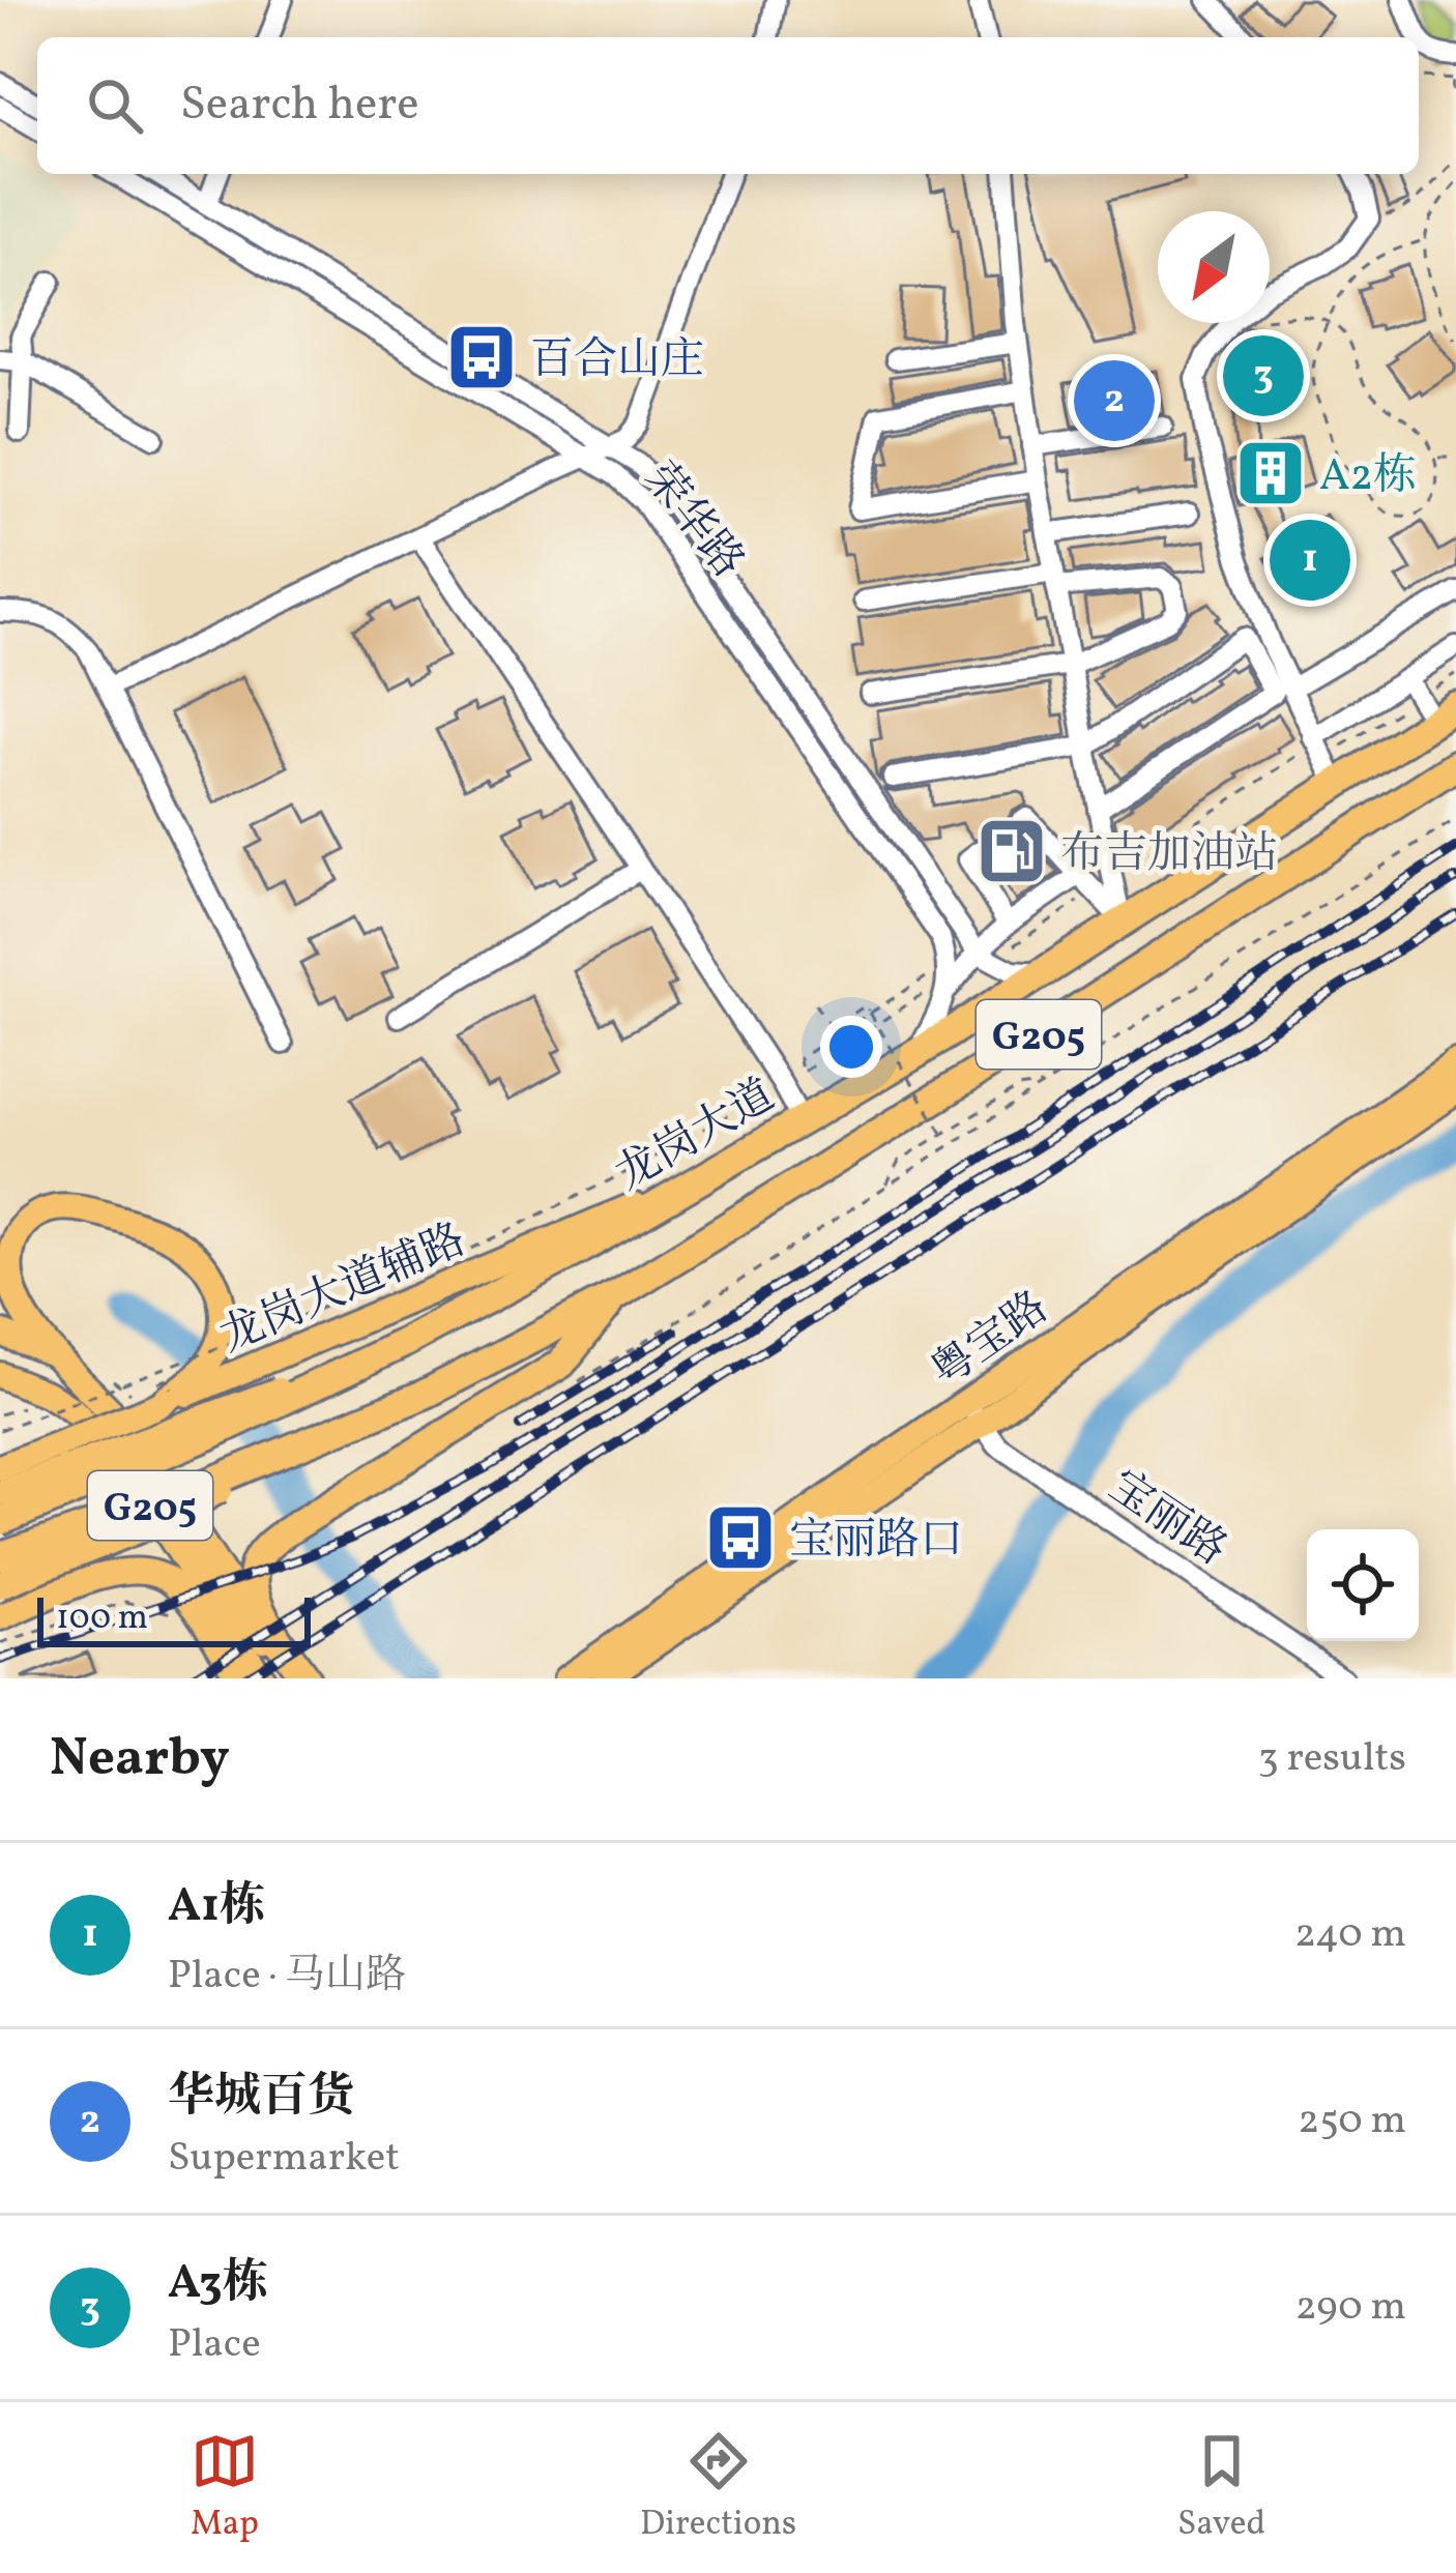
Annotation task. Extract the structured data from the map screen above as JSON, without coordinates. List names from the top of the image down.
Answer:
{
  "streets": {
    "highway": ["G205", "龙岗大道"],
    "main road": ["龙岗大道辅路", "粤宝路"],
    "street": ["荣华路", "宝丽路"]
  },
  "crossings": [
    ["龙岗大道", "龙岗大道辅路"],
    ["粤宝路", "宝丽路"]
  ],
  "places": {
    "bus stop": ["百合山庄", "宝丽路口"],
    "building": ["A2栋"],
    "fuel station": ["布吉加油站"]
  },
  "scale_bar": "100 m",
  "north": "bottom left",
  "page": {
    "search": "Search here",
    "pins": ["3", "2", "1"],
    "scale": "100 m",
    "heading": ["Nearby", "3 results"],
    "list": [
      {
        "mark": "1",
        "name": "A1栋",
        "note": "Place · 马山路",
        "value": "240 m"
      },
      {
        "mark": "2",
        "name": "华城百货",
        "note": "Supermarket",
        "value": "250 m"
      },
      {
        "mark": "3",
        "name": "A3栋",
        "note": "Place",
        "value": "290 m"
      }
    ],
    "nav": ["Map", "Directions", "Saved"]
  }
}
